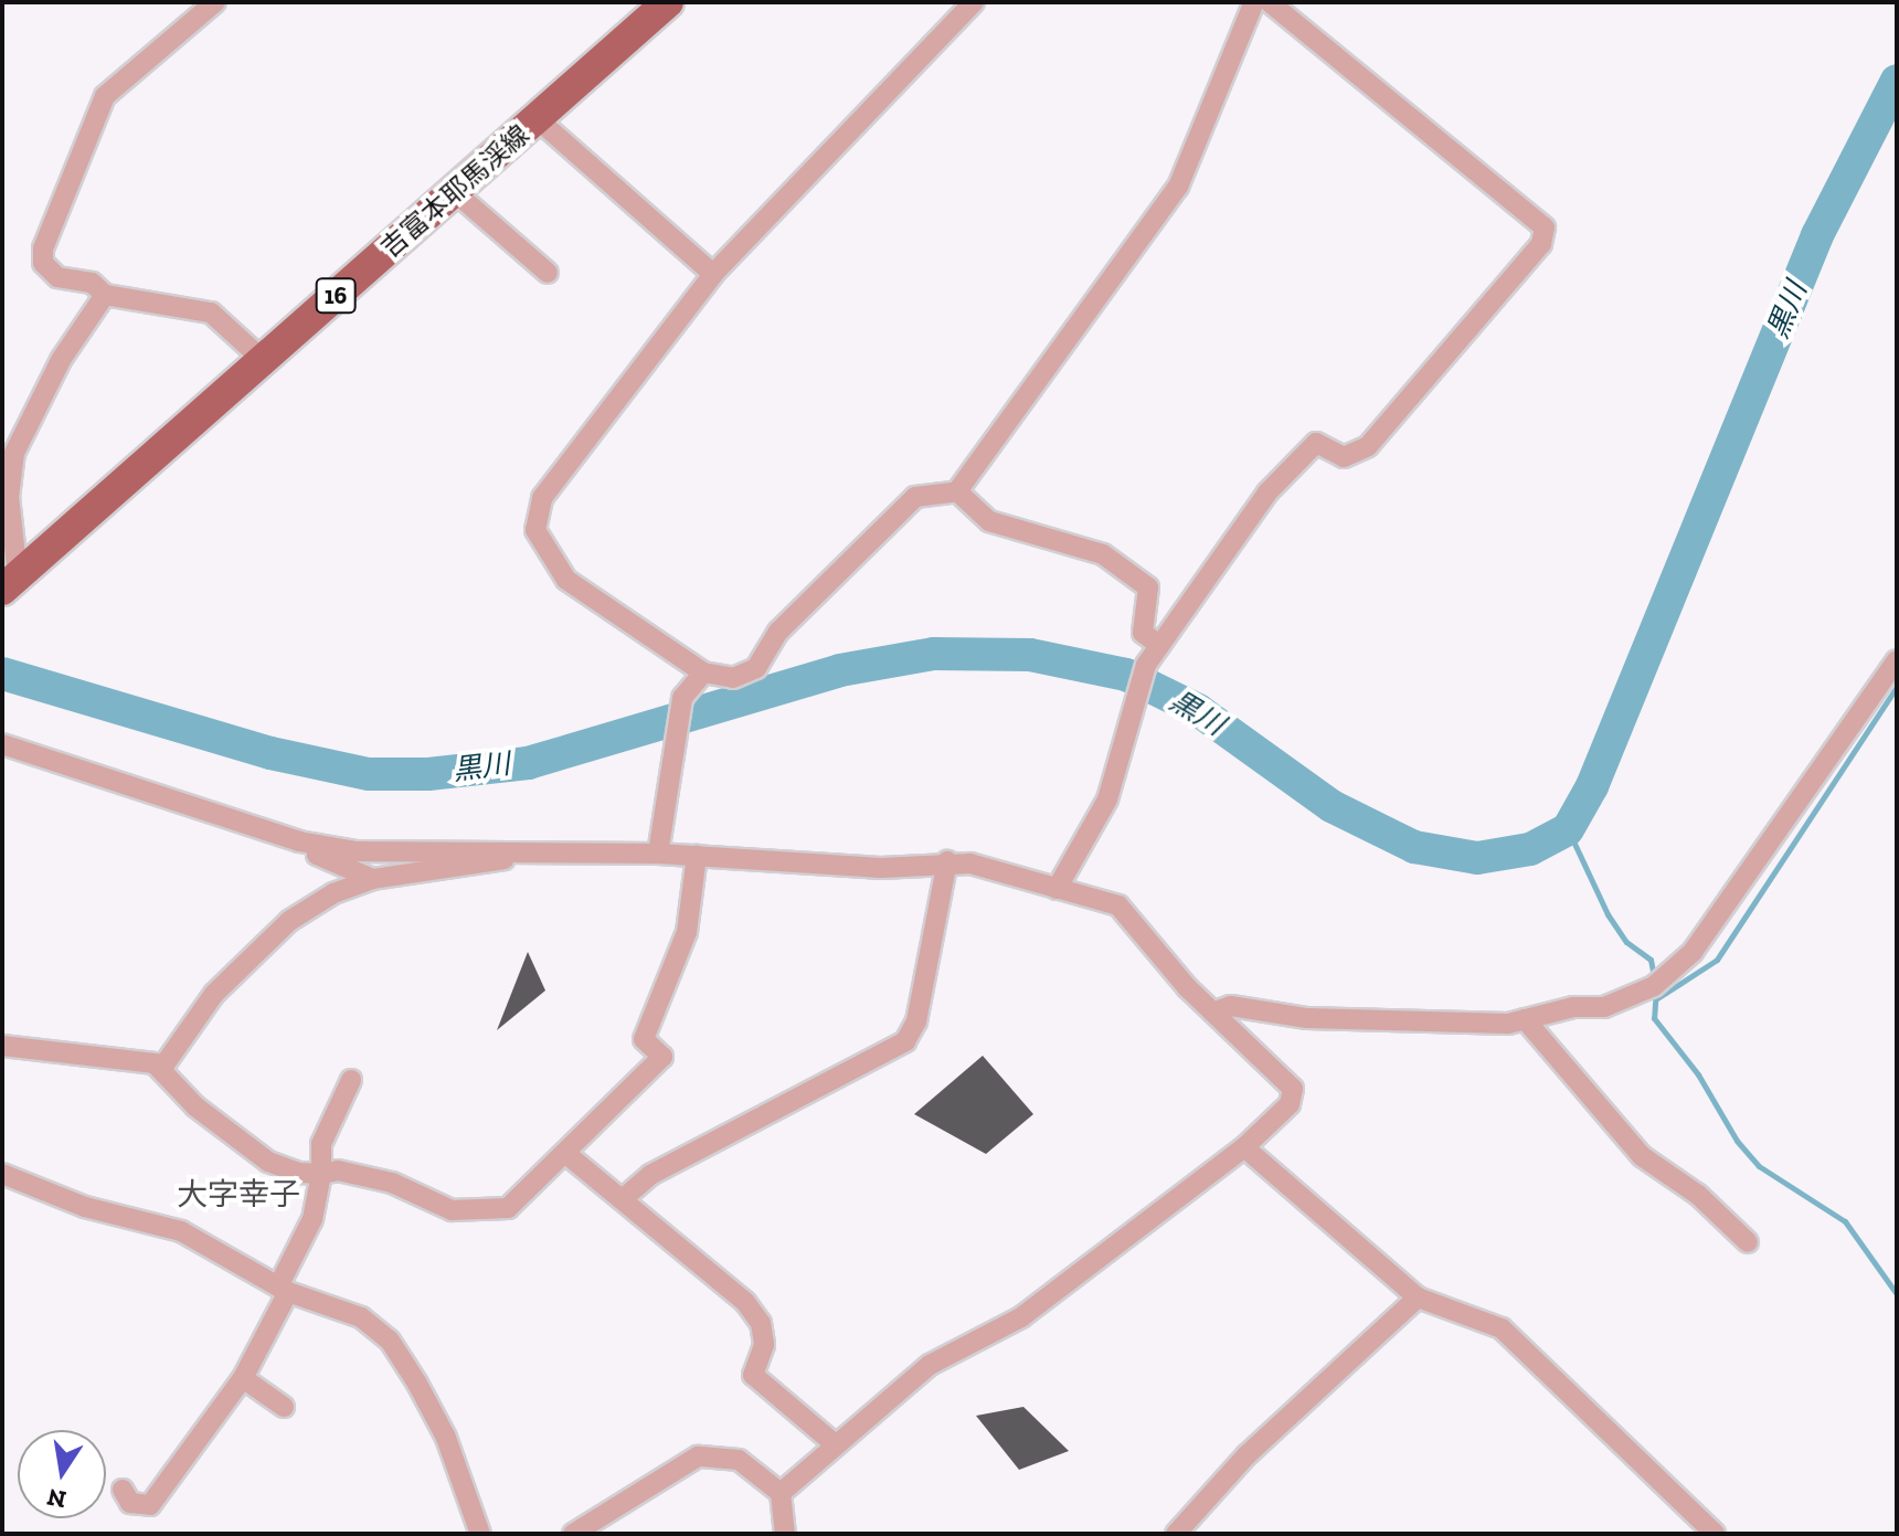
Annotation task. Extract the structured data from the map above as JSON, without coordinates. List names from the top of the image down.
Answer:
{
  "streets": {
    "main road": ["吉富本耶馬渓線", "16"]
  },
  "districts": ["大字幸子"],
  "water": ["黒川"],
  "north": "bottom"
}
